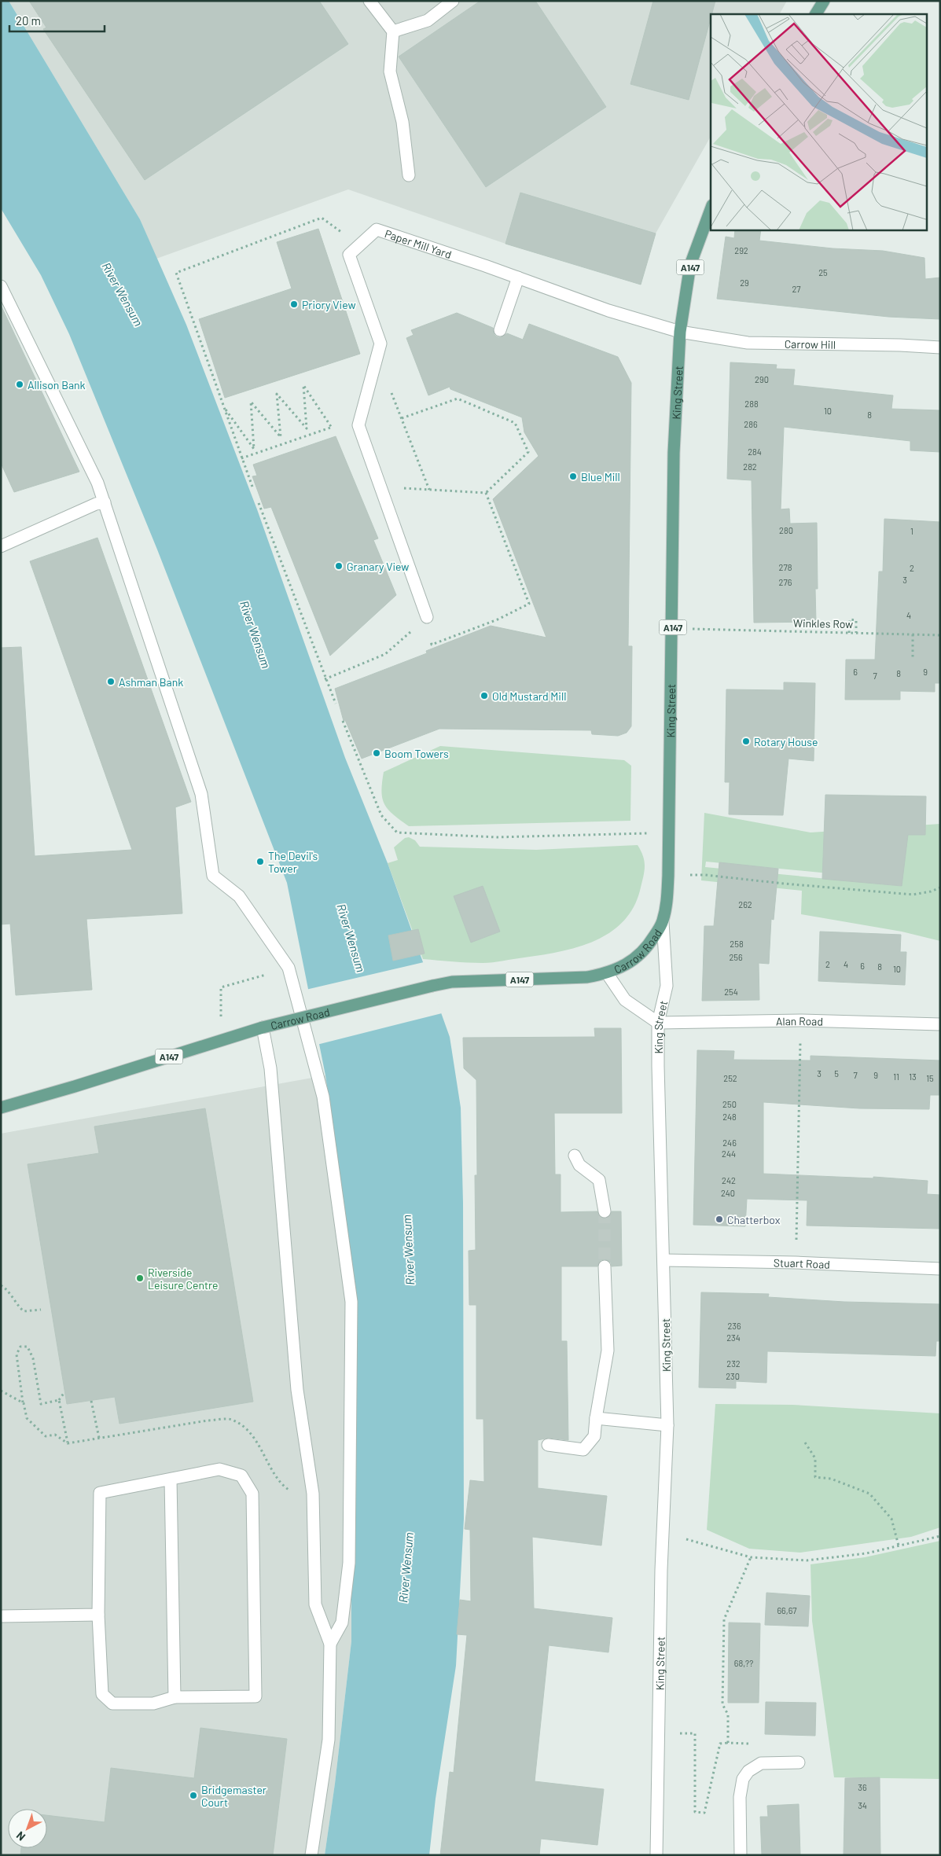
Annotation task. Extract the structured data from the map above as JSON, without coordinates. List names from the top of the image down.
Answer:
{
  "streets": {
    "main road": ["A147", "King Street", "Carrow Road"],
    "street": [
      "Paper Mill Yard",
      "Carrow Hill",
      "Alan Road",
      "Stuart Road"
    ],
    "path": ["Winkles Row"]
  },
  "crossings": [
    ["Paper Mill Yard", "Carrow Hill"],
    ["Paper Mill Yard", "King Street"],
    ["Carrow Hill", "King Street"],
    ["King Street", "Carrow Road"],
    ["King Street", "Alan Road"],
    ["King Street", "Stuart Road"],
    ["Carrow Road", "Alan Road"]
  ],
  "water": ["River Wensum"],
  "places": [
    "Priory View",
    "Allison Bank",
    "Blue Mill",
    "Granary View",
    "Ashman Bank",
    "Old Mustard Mill",
    "Rotary House",
    "Boom Towers",
    "The Devil's Tower",
    "Chatterbox",
    "Riverside Leisure Centre",
    "Bridgemaster Court"
  ],
  "house_numbers": [
    "292",
    "25",
    "29",
    "27",
    "290",
    "288",
    "10",
    "8",
    "286",
    "284",
    "282",
    "280",
    "1",
    "278",
    "2",
    "3",
    "276",
    "4",
    "6",
    "9",
    "8",
    "7",
    "262",
    "258",
    "256",
    "2",
    "4",
    "6",
    "8",
    "10",
    "254",
    "3",
    "5",
    "7",
    "9",
    "11",
    "13",
    "252",
    "15",
    "250",
    "248",
    "246",
    "244",
    "242",
    "240",
    "236",
    "234",
    "232",
    "230",
    "66,67",
    "68,??",
    "36",
    "34"
  ],
  "scale_bar": "20 m",
  "north": "bottom left"
}
